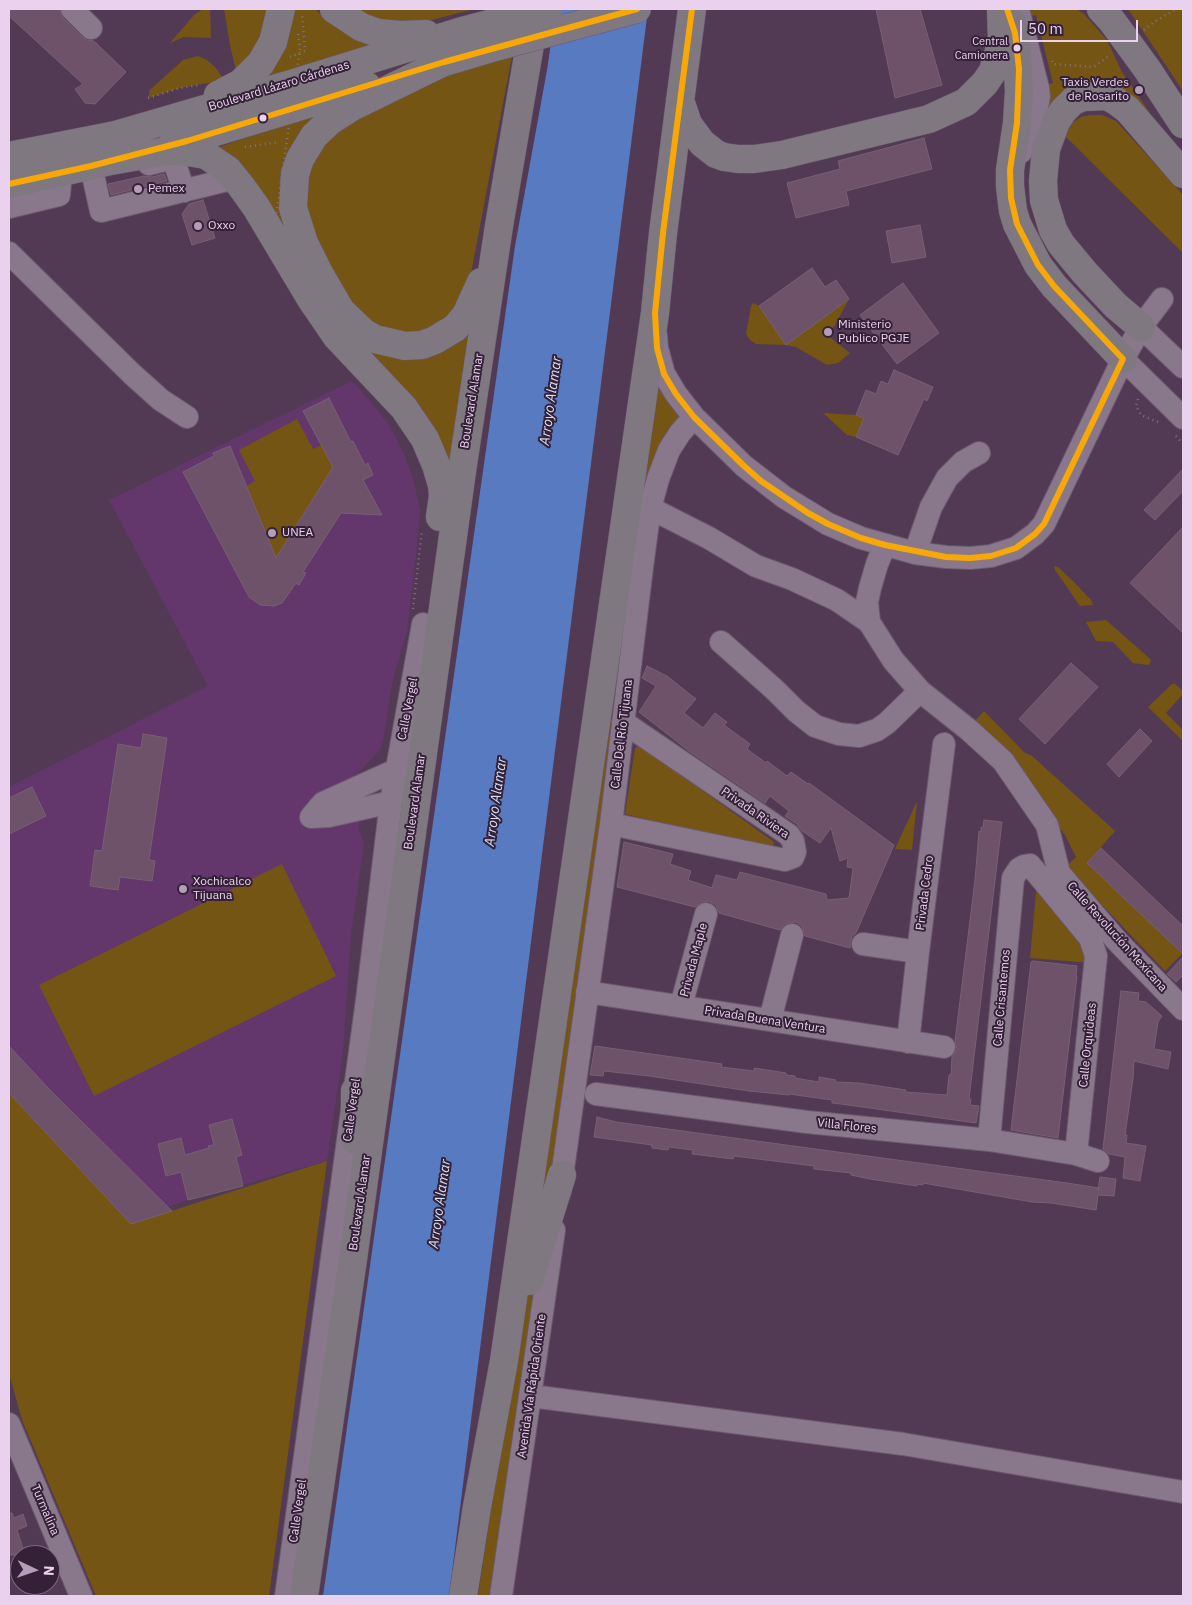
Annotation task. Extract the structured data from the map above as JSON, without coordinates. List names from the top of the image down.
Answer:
{
  "streets": {
    "highway": ["Boulevard Lázaro Cárdenas", "Boulevard Alamar"],
    "street": [
      "Calle Vergel",
      "Calle Del Río Tijuana",
      "Privada Riviera",
      "Privada Cedro",
      "Calle Revolución Mexicana",
      "Privada Maple",
      "Calle Crisantemos",
      "Privada Buena Ventura",
      "Calle Orquideas",
      "Villa Flores",
      "Avenida Vía Rápida Oriente",
      "Turmalina"
    ]
  },
  "crossings": [
    ["Calle Del Río Tijuana", "Privada Riviera"],
    ["Calle Del Río Tijuana", "Privada Buena Ventura"],
    ["Calle Del Río Tijuana", "Villa Flores"],
    ["Calle Del Río Tijuana", "Avenida Vía Rápida Oriente"],
    ["Privada Cedro", "Privada Buena Ventura"],
    ["Privada Maple", "Privada Buena Ventura"],
    ["Calle Crisantemos", "Calle Orquideas"],
    ["Calle Crisantemos", "Villa Flores"],
    ["Calle Orquideas", "Villa Flores"]
  ],
  "water": ["Arroyo Alamar"],
  "places": [
    "Central Camionera",
    "Taxis Verdes de Rosarito",
    "Pemex",
    "Oxxo",
    "Ministerio Publico PGJE",
    "UNEA",
    "Xochicalco Tijuana"
  ],
  "scale_bar": "50 m",
  "north": "right"
}
